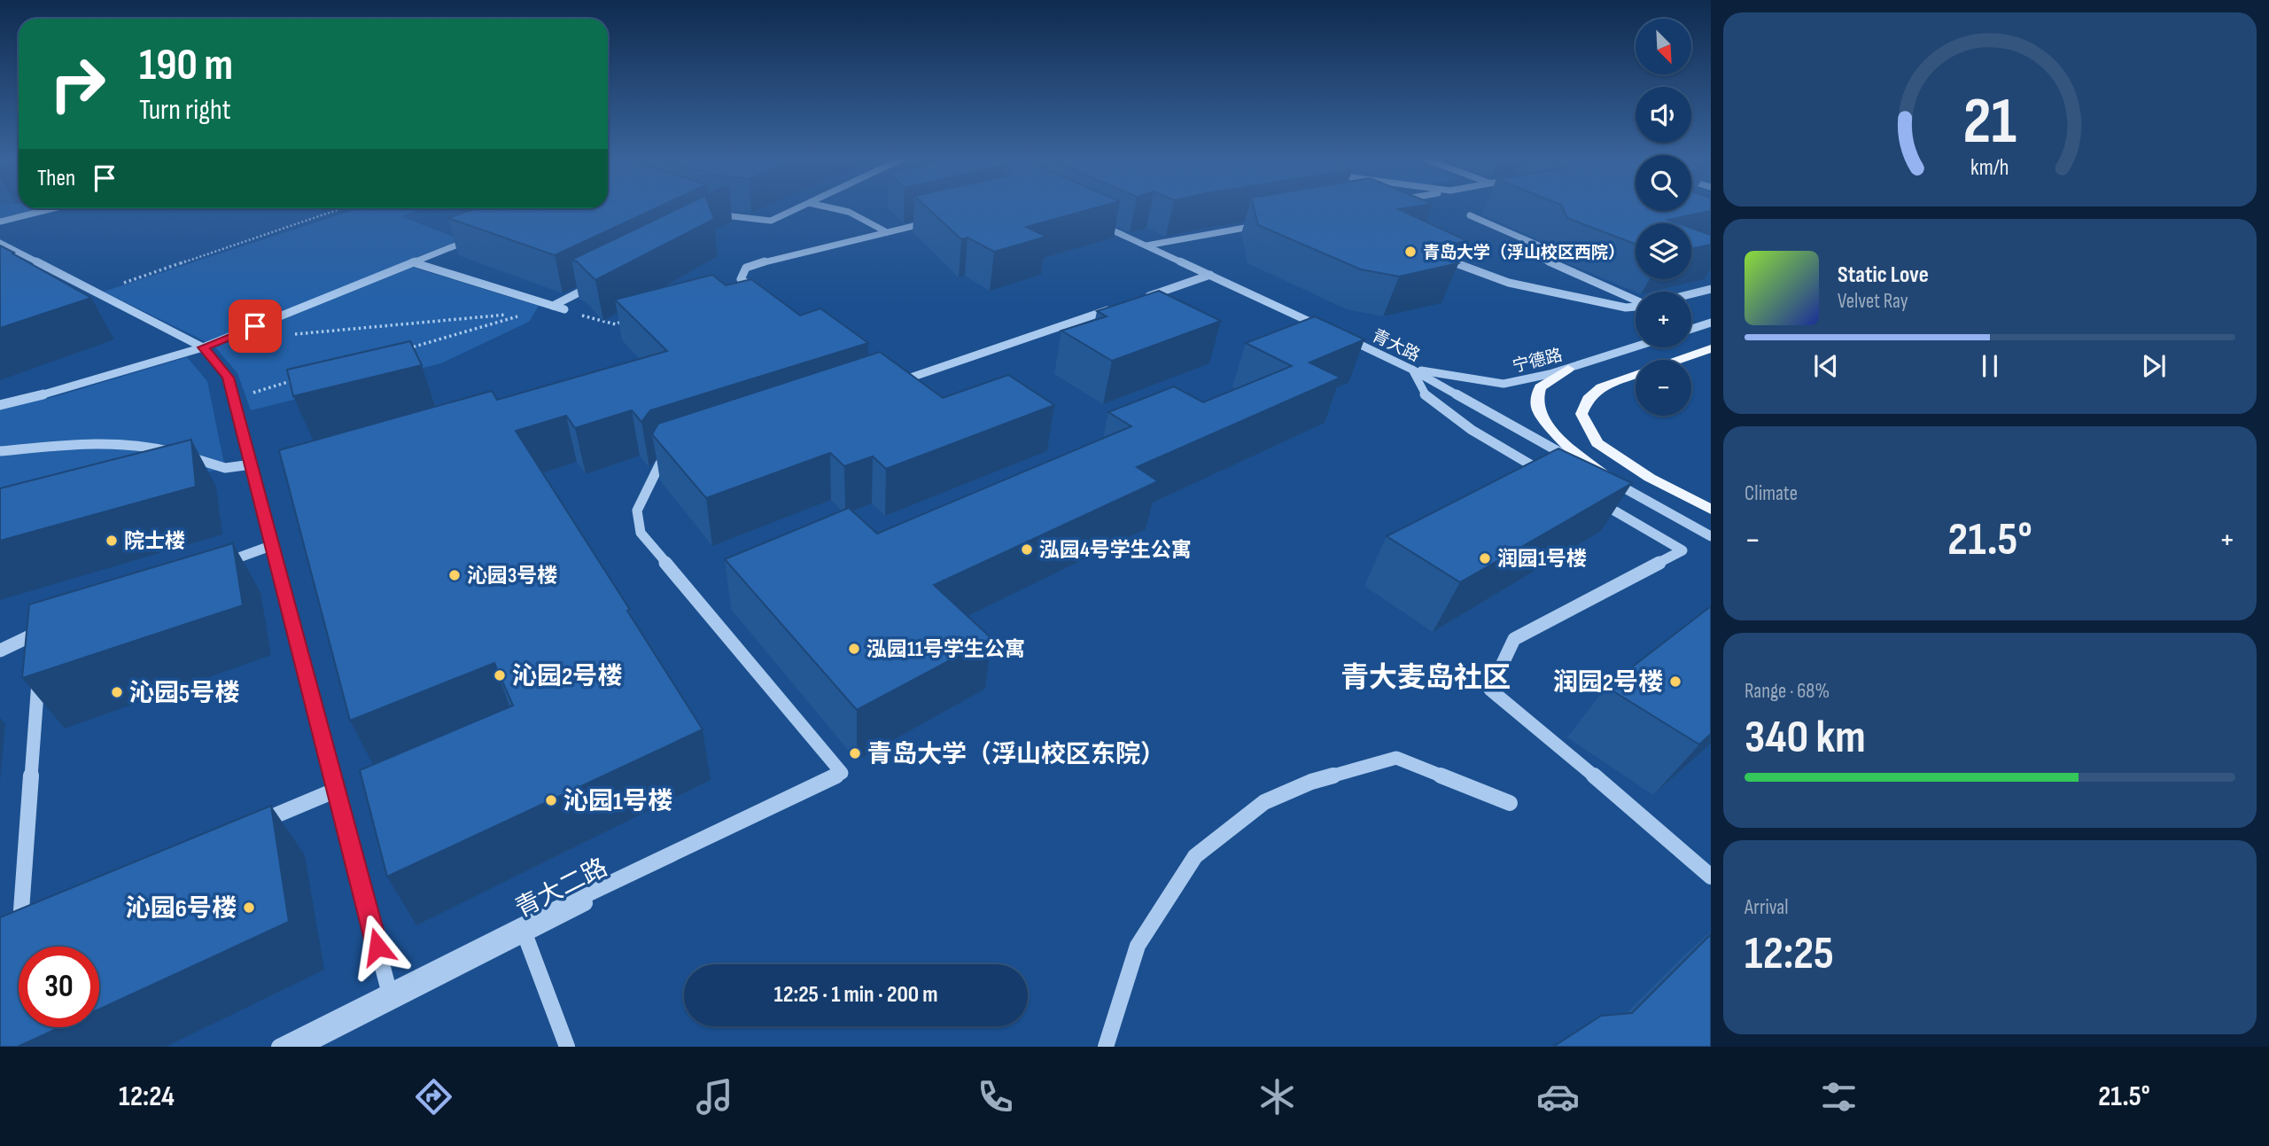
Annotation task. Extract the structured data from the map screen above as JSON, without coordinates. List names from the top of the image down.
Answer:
{
  "streets": {
    "street": ["青大路", "宁德路", "青大二路"]
  },
  "crossings": [
    ["青大路", "宁德路"]
  ],
  "districts": ["青大麦岛社区"],
  "places": [
    "青岛大学（浮山校区西院）",
    "院士楼",
    "泓园4号学生公寓",
    "润园1号楼",
    "沁园3号楼",
    "泓园11号学生公寓",
    "沁园2号楼",
    "润园2号楼",
    "沁园5号楼",
    "青岛大学（浮山校区东院）",
    "沁园1号楼",
    "沁园6号楼"
  ],
  "north": "bottom right",
  "page": {
    "map_buttons": ["+", "−"],
    "turn": ["190 m", "Turn right"],
    "then": "Then",
    "song": ["Static Love", "Velvet Ray"],
    "tile": [
      "Climate",
      ["Range · 68%", "340 km"],
      ["Arrival", "12:25"]
    ],
    "heat": ["−", "21.5°", "+"],
    "limit": "30",
    "trip": "12:25 · 1 min · 200 m",
    "tabs": ["12:24", "21.5°"],
    "gauge": ["21", "km/h"]
  }
}
